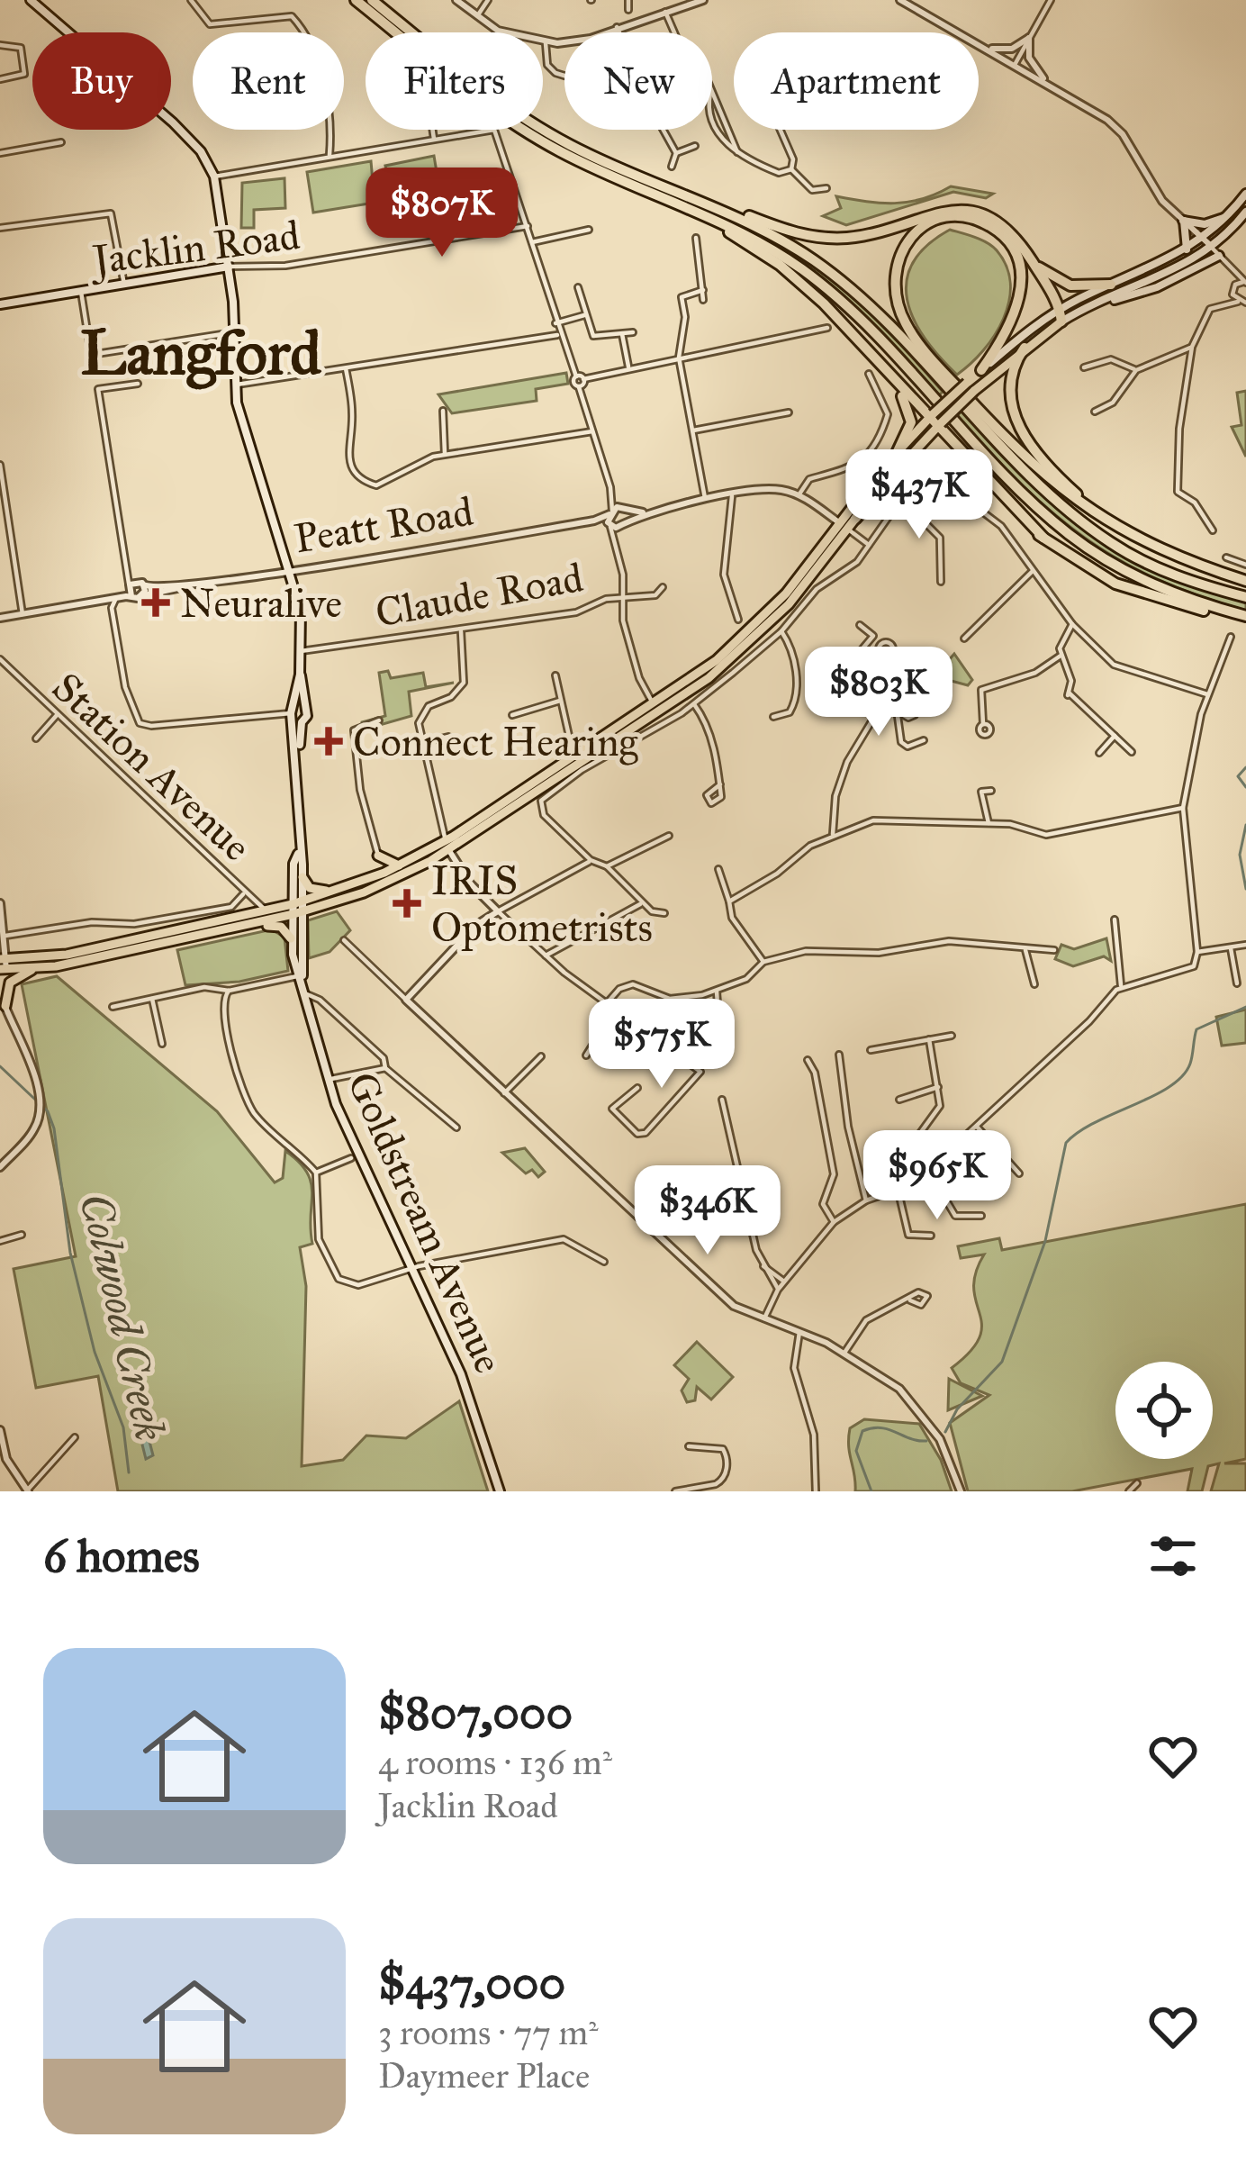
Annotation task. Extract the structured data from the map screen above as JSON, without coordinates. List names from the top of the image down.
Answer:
{
  "streets": {
    "main road": ["Jacklin Road", "Goldstream Avenue"],
    "street": ["Peatt Road", "Claude Road", "Station Avenue"]
  },
  "crossings": [
    ["Jacklin Road", "Goldstream Avenue"],
    ["Peatt Road", "Goldstream Avenue"],
    ["Claude Road", "Goldstream Avenue"]
  ],
  "districts": ["Langford"],
  "water": ["Colwood Creek"],
  "places": {
    "health": ["Neuralive", "Connect Hearing", "IRIS Optometrists"]
  },
  "page": {
    "chip": [
      "Buy",
      "Rent",
      "Filters",
      "New",
      "Apartment"
    ],
    "price": [
      "$807K",
      "$437K",
      "$803K",
      "$575K",
      "$965K",
      "$346K"
    ],
    "heading": "6 homes",
    "list": [
      {
        "name": "$807,000",
        "note": "4 rooms · 136 m² · Jacklin Road"
      },
      {
        "name": "$437,000",
        "note": "3 rooms · 77 m² · Daymeer Place"
      }
    ]
  }
}
